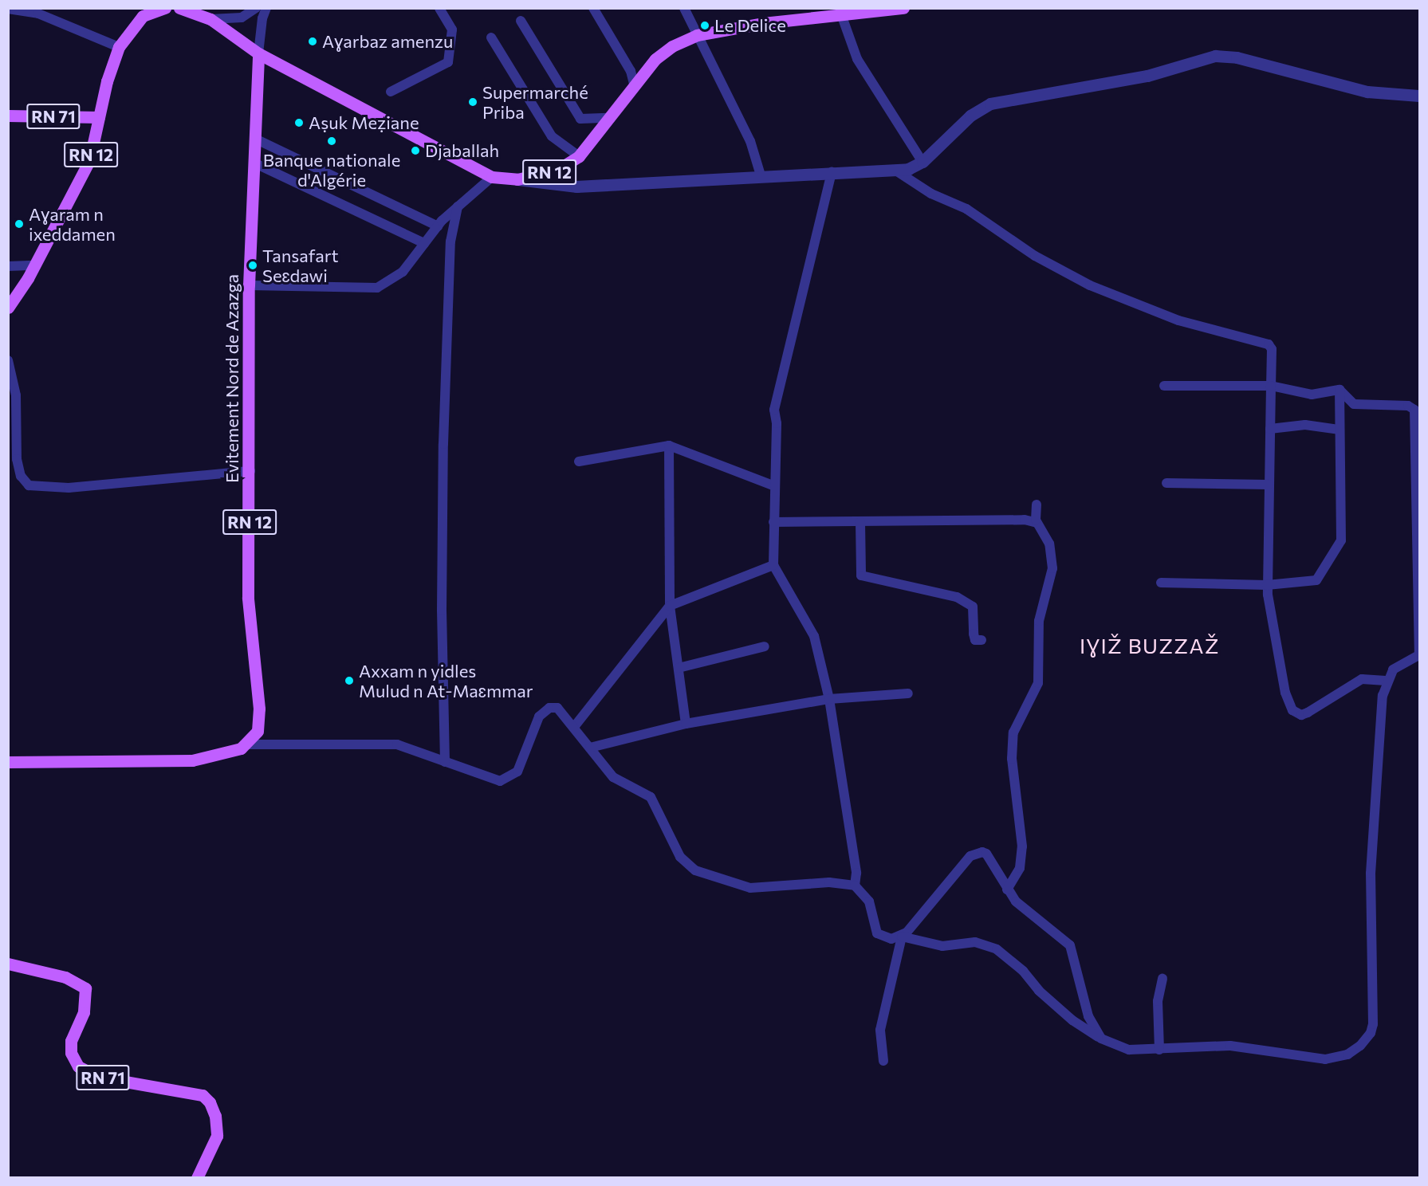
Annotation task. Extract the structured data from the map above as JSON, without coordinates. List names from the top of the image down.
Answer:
{
  "streets": {
    "main road": ["RN 71", "RN 12", "Evitement Nord de Azazga"]
  },
  "crossings": [
    ["RN 71", "RN 12"],
    ["RN 12", "Evitement Nord de Azazga"]
  ],
  "districts": ["IƔIŽ BUZZAŽ"],
  "places": [
    "Le Delice",
    "Aɣarbaz amenzu",
    "Supermarché Priba",
    "Aṣuk Meẓiane",
    "Banque nationale d'Algérie",
    "Djaballah",
    "Aɣaram n ixeddamen",
    "Tansafart Seɛdawi",
    "Axxam n yidles Mulud n At-Maɛmmar"
  ]
}
